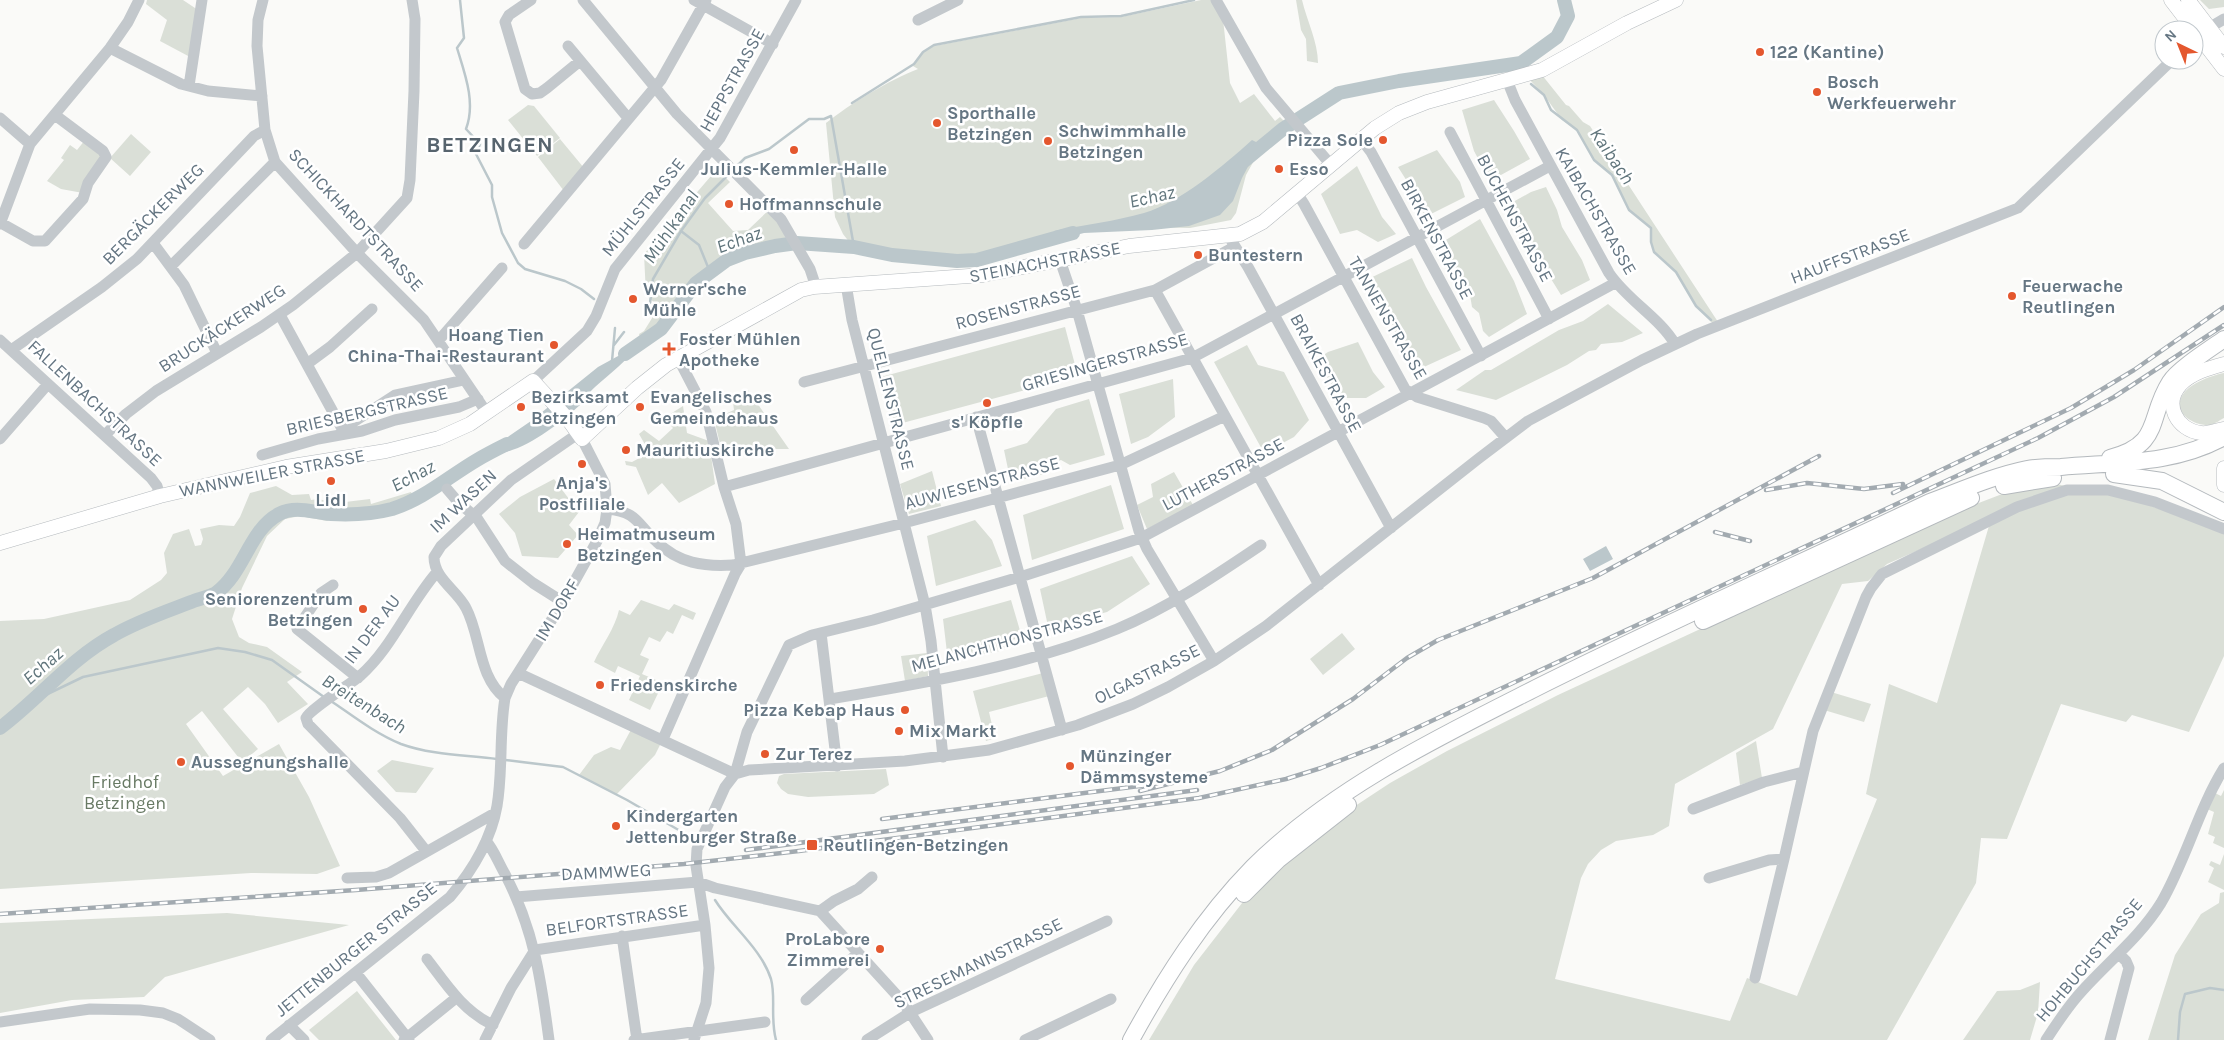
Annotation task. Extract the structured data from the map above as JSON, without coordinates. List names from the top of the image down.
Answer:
{
  "streets": {
    "main road": ["STEINACHSTRASSE", "WANNWEILER STRASSE", "IM DORF"],
    "street": [
      "HEPPSTRASSE",
      "MÜHLSTRASSE",
      "KAIBACHSTRASSE",
      "BERGÄCKERWEG",
      "BUCHENSTRASSE",
      "SCHICKHARDTSTRASSE",
      "BIRKENSTRASSE",
      "HAUFFSTRASSE",
      "ROSENSTRASSE",
      "TANNENSTRASSE",
      "BRUCKÄCKERWEG",
      "GRIESINGERSTRASSE",
      "BRAIKESTRASSE",
      "QUELLENSTRASSE",
      "FALLENBACHSTRASSE",
      "BRIESBERGSTRASSE",
      "LUTHERSTRASSE",
      "AUWIESENSTRASSE",
      "IM WASEN",
      "IN DER AU",
      "MELANCHTHONSTRASSE",
      "OLGASTRASSE",
      "DAMMWEG",
      "BELFORTSTRASSE",
      "JETTENBURGER STRASSE",
      "HOHBUCHSTRASSE",
      "STRESEMANNSTRASSE"
    ]
  },
  "crossings": [
    ["HEPPSTRASSE", "MÜHLSTRASSE"],
    ["MÜHLSTRASSE", "WANNWEILER STRASSE"],
    ["MÜHLSTRASSE", "IM DORF"],
    ["KAIBACHSTRASSE", "HAUFFSTRASSE"],
    ["KAIBACHSTRASSE", "STEINACHSTRASSE"],
    ["KAIBACHSTRASSE", "GRIESINGERSTRASSE"],
    ["KAIBACHSTRASSE", "LUTHERSTRASSE"],
    ["BERGÄCKERWEG", "SCHICKHARDTSTRASSE"],
    ["BERGÄCKERWEG", "FALLENBACHSTRASSE"],
    ["BUCHENSTRASSE", "GRIESINGERSTRASSE"],
    ["BUCHENSTRASSE", "LUTHERSTRASSE"],
    ["SCHICKHARDTSTRASSE", "BRUCKÄCKERWEG"],
    ["SCHICKHARDTSTRASSE", "BRIESBERGSTRASSE"],
    ["SCHICKHARDTSTRASSE", "WANNWEILER STRASSE"],
    ["BIRKENSTRASSE", "STEINACHSTRASSE"],
    ["BIRKENSTRASSE", "GRIESINGERSTRASSE"],
    ["BIRKENSTRASSE", "LUTHERSTRASSE"],
    ["HAUFFSTRASSE", "TANNENSTRASSE"],
    ["HAUFFSTRASSE", "OLGASTRASSE"],
    ["STEINACHSTRASSE", "ROSENSTRASSE"],
    ["STEINACHSTRASSE", "TANNENSTRASSE"],
    ["STEINACHSTRASSE", "BRAIKESTRASSE"],
    ["STEINACHSTRASSE", "QUELLENSTRASSE"],
    ["STEINACHSTRASSE", "IM WASEN"],
    ["STEINACHSTRASSE", "IM DORF"],
    ["ROSENSTRASSE", "BRAIKESTRASSE"],
    ["ROSENSTRASSE", "QUELLENSTRASSE"],
    ["TANNENSTRASSE", "GRIESINGERSTRASSE"],
    ["TANNENSTRASSE", "LUTHERSTRASSE"],
    ["TANNENSTRASSE", "OLGASTRASSE"],
    ["BRUCKÄCKERWEG", "FALLENBACHSTRASSE"],
    ["GRIESINGERSTRASSE", "BRAIKESTRASSE"],
    ["GRIESINGERSTRASSE", "QUELLENSTRASSE"],
    ["BRAIKESTRASSE", "LUTHERSTRASSE"],
    ["BRAIKESTRASSE", "OLGASTRASSE"],
    ["QUELLENSTRASSE", "LUTHERSTRASSE"],
    ["QUELLENSTRASSE", "AUWIESENSTRASSE"],
    ["QUELLENSTRASSE", "MELANCHTHONSTRASSE"],
    ["QUELLENSTRASSE", "OLGASTRASSE"],
    ["FALLENBACHSTRASSE", "WANNWEILER STRASSE"],
    ["WANNWEILER STRASSE", "IM DORF"],
    ["LUTHERSTRASSE", "OLGASTRASSE"],
    ["LUTHERSTRASSE", "DAMMWEG"],
    ["LUTHERSTRASSE", "BELFORTSTRASSE"],
    ["AUWIESENSTRASSE", "IM DORF"],
    ["IM WASEN", "IM DORF"],
    ["IM WASEN", "IN DER AU"],
    ["IM DORF", "JETTENBURGER STRASSE"]
  ],
  "districts": ["BETZINGEN"],
  "water": [
    "Kaibach",
    "Echaz",
    "Mühlkanal",
    "Breitenbach"
  ],
  "parks": ["Friedhof Betzingen"],
  "places": {
    "other": [
      "122 (Kantine)",
      "Bosch Werkfeuerwehr",
      "Sporthalle Betzingen",
      "Pizza Sole",
      "Schwimmhalle Betzingen",
      "Julius-Kemmler-Halle",
      "Esso",
      "Hoffmannschule",
      "Buntestern",
      "Feuerwache Reutlingen",
      "Werner'sche Mühle",
      "Hoang Tien China-Thai-Restaurant",
      "s' Köpfle",
      "Bezirksamt Betzingen",
      "Evangelisches Gemeindehaus",
      "Mauritiuskirche",
      "Anja's Postfiliale",
      "Lidl",
      "Heimatmuseum Betzingen",
      "Seniorenzentrum Betzingen",
      "Friedenskirche",
      "Pizza Kebap Haus",
      "Mix Markt",
      "Zur Terez",
      "Aussegnungshalle",
      "Münzinger Dämmsysteme",
      "Kindergarten Jettenburger Straße",
      "ProLabore Zimmerei"
    ],
    "health": ["Foster Mühlen Apotheke"],
    "transit": ["Reutlingen-Betzingen"]
  },
  "north": "top left"
}
